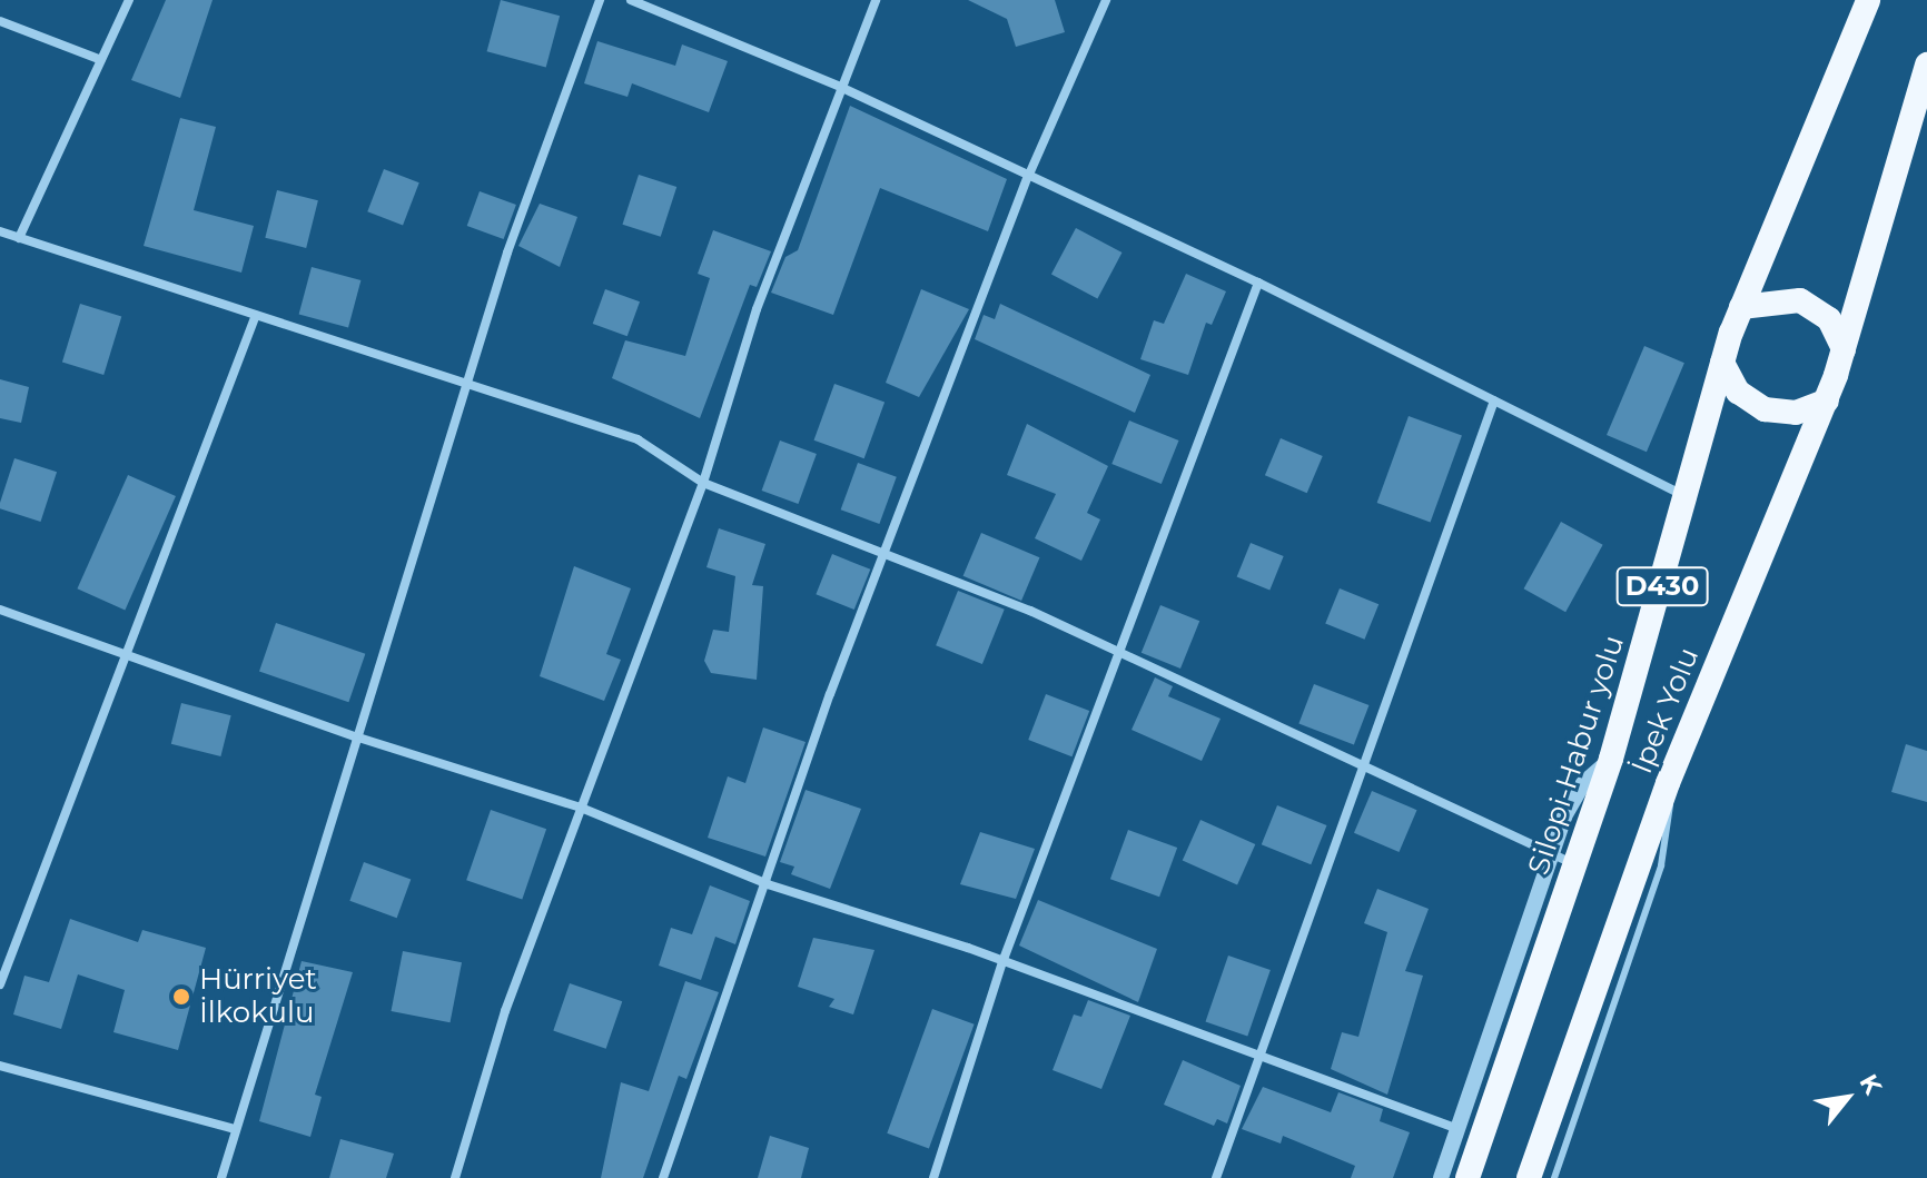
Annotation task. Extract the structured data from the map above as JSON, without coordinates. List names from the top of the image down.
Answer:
{
  "streets": {
    "highway": ["D430", "İpek Yolu", "Silopi-Habur yolu"]
  },
  "crossings": [
    ["İpek Yolu", "Silopi-Habur yolu"]
  ],
  "places": ["Hürriyet İlkokulu"],
  "north": "top right"
}
